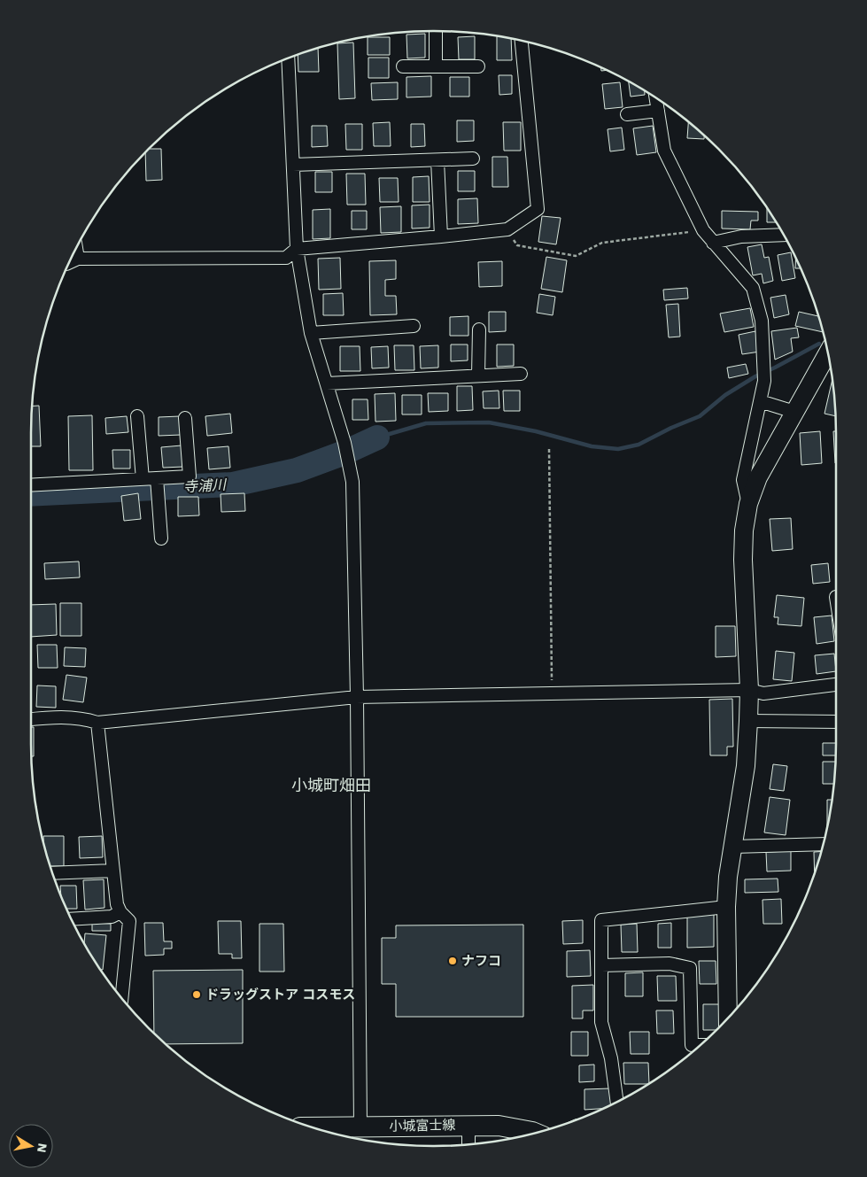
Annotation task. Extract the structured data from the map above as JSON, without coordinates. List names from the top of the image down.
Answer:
{
  "streets": {
    "main road": ["小城富士線"]
  },
  "districts": ["小城町畑田"],
  "water": ["寺浦川"],
  "places": ["ナフコ", "ドラッグストア コスモス"],
  "north": "right"
}
